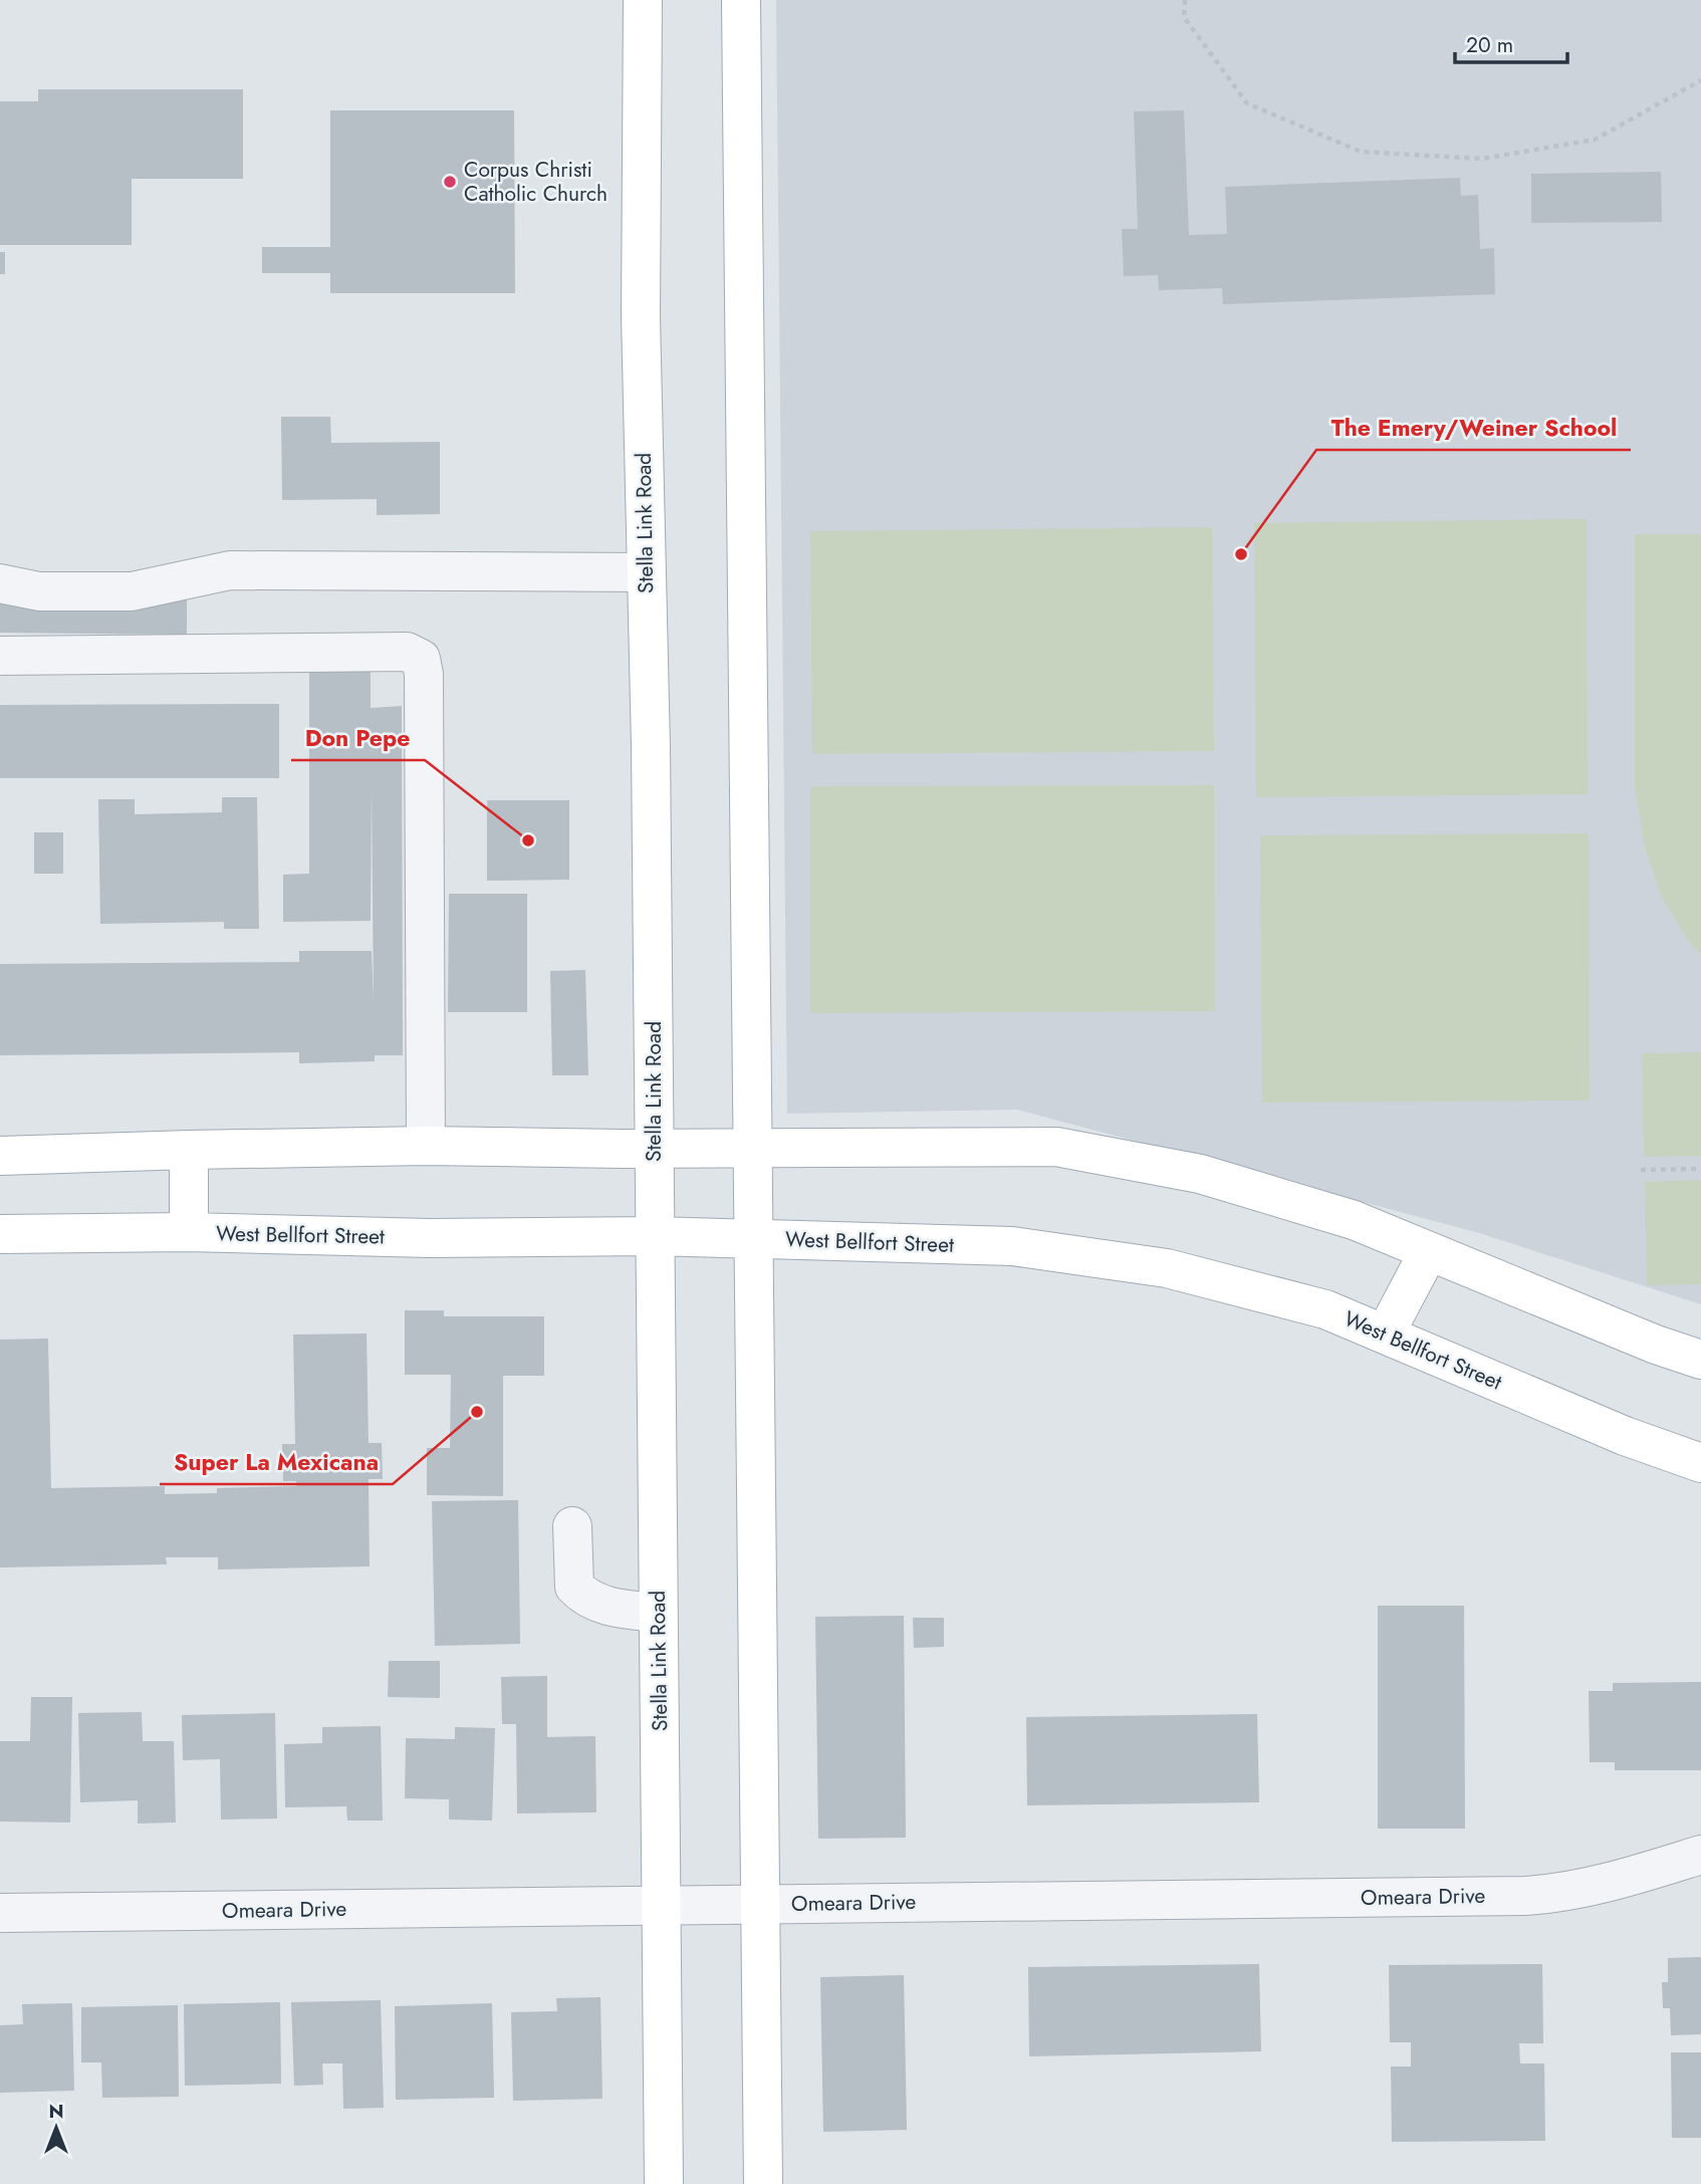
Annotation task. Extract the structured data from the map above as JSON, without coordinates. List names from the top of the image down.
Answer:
{
  "streets": {
    "main road": ["Stella Link Road", "West Bellfort Street"],
    "street": ["Omeara Drive"]
  },
  "crossings": [
    ["Stella Link Road", "West Bellfort Street"],
    ["Stella Link Road", "Omeara Drive"]
  ],
  "places": [
    "Corpus Christi Catholic Church",
    "The Emery/Weiner School",
    "Don Pepe",
    "Super La Mexicana"
  ],
  "scale_bar": "20 m",
  "north": "top"
}
